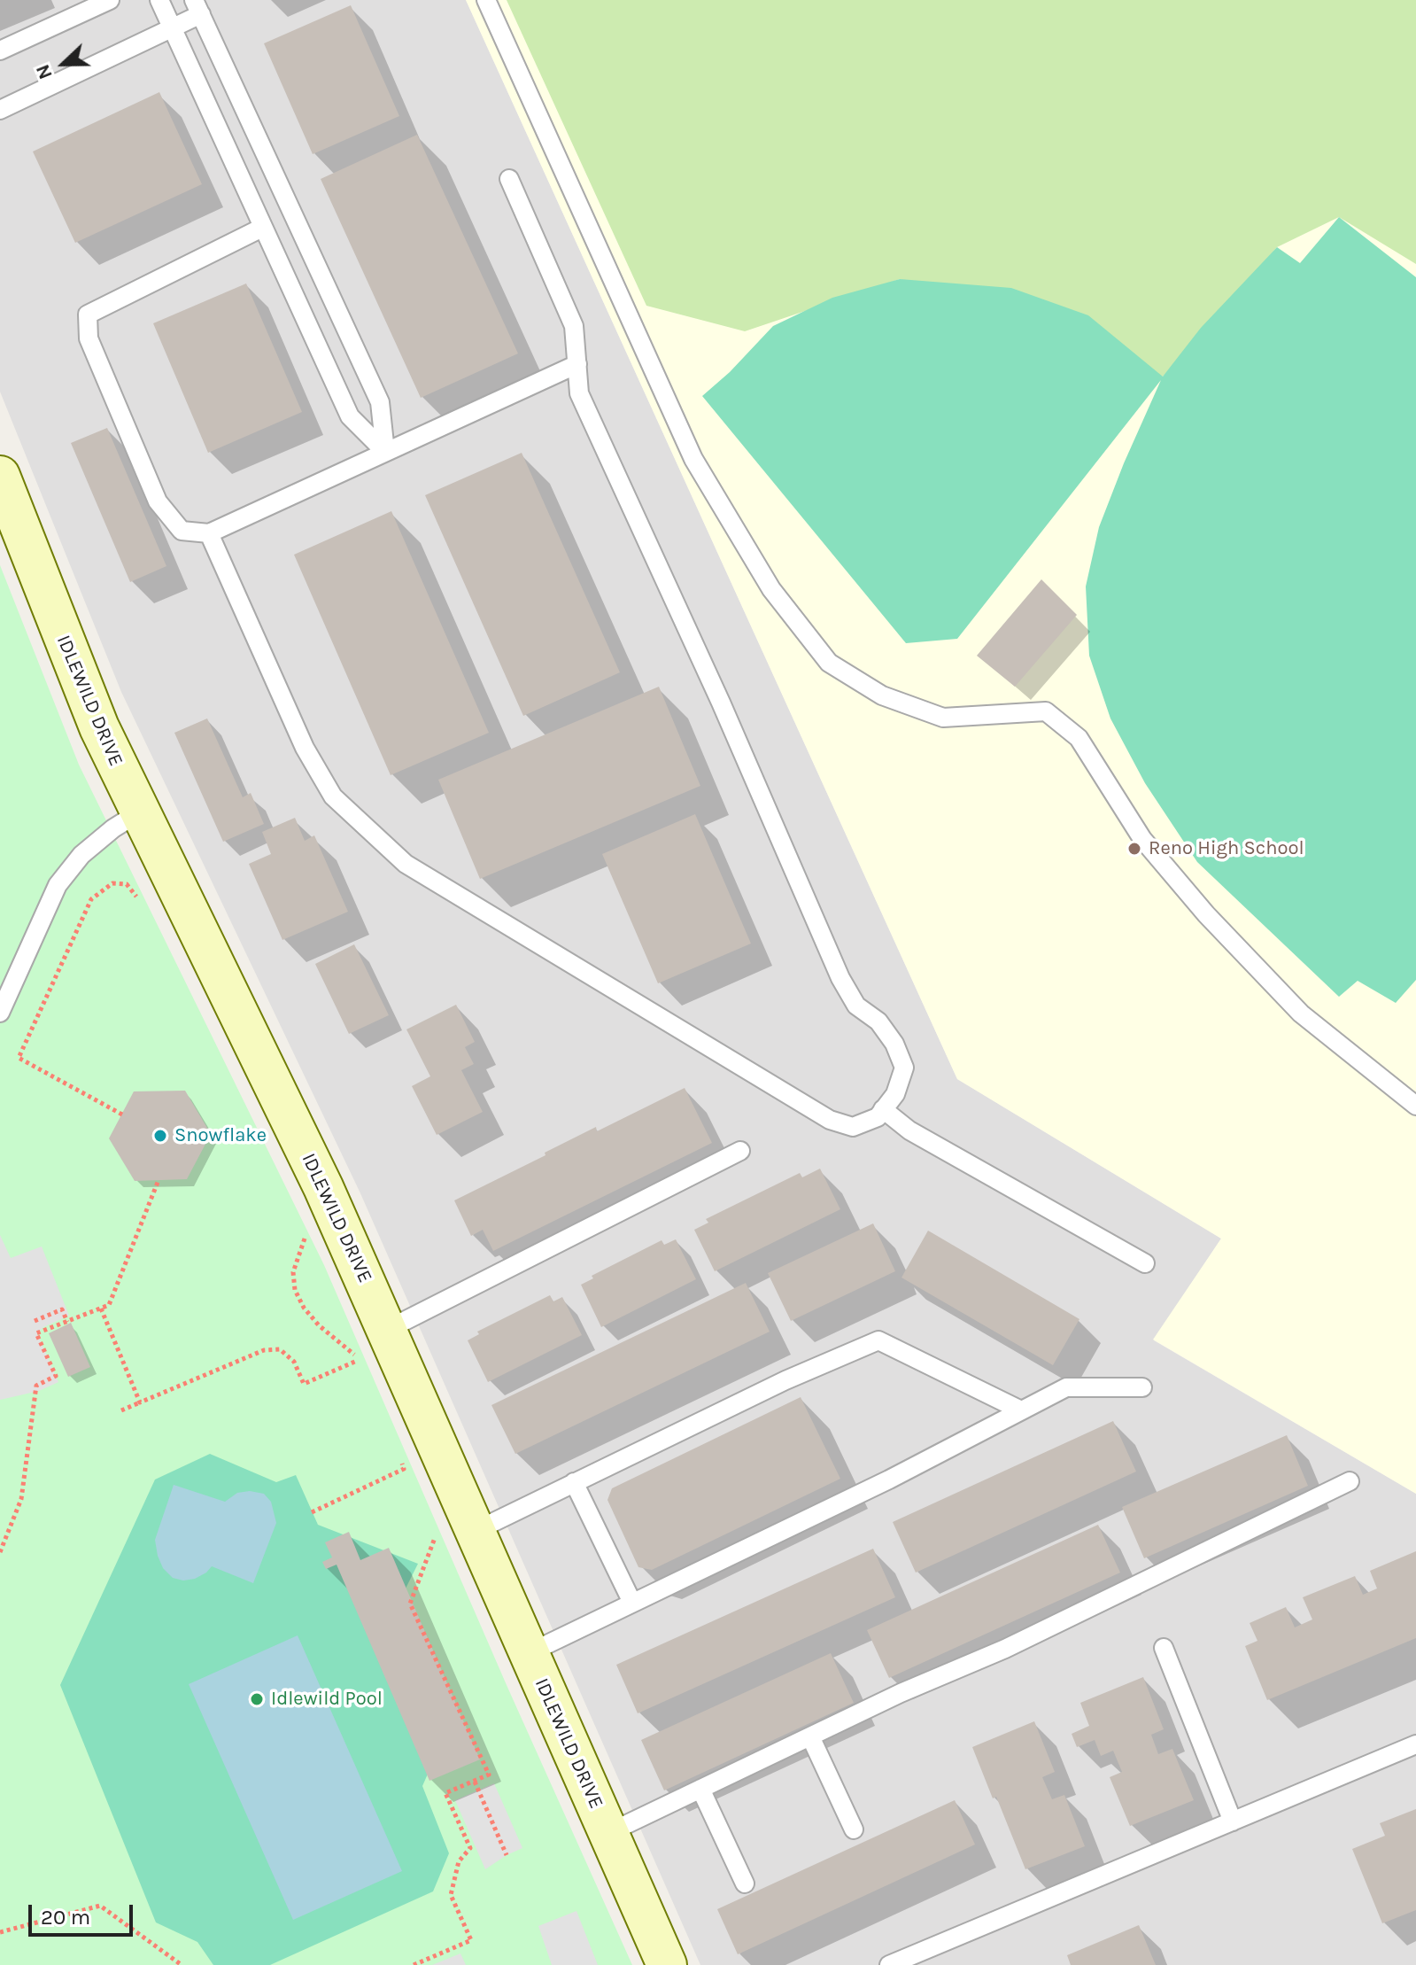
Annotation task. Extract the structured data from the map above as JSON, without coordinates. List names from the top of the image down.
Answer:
{
  "streets": {
    "street": ["IDLEWILD DRIVE"]
  },
  "places": ["Reno High School", "Snowflake", "Idlewild Pool"],
  "scale_bar": "20 m",
  "north": "left"
}
